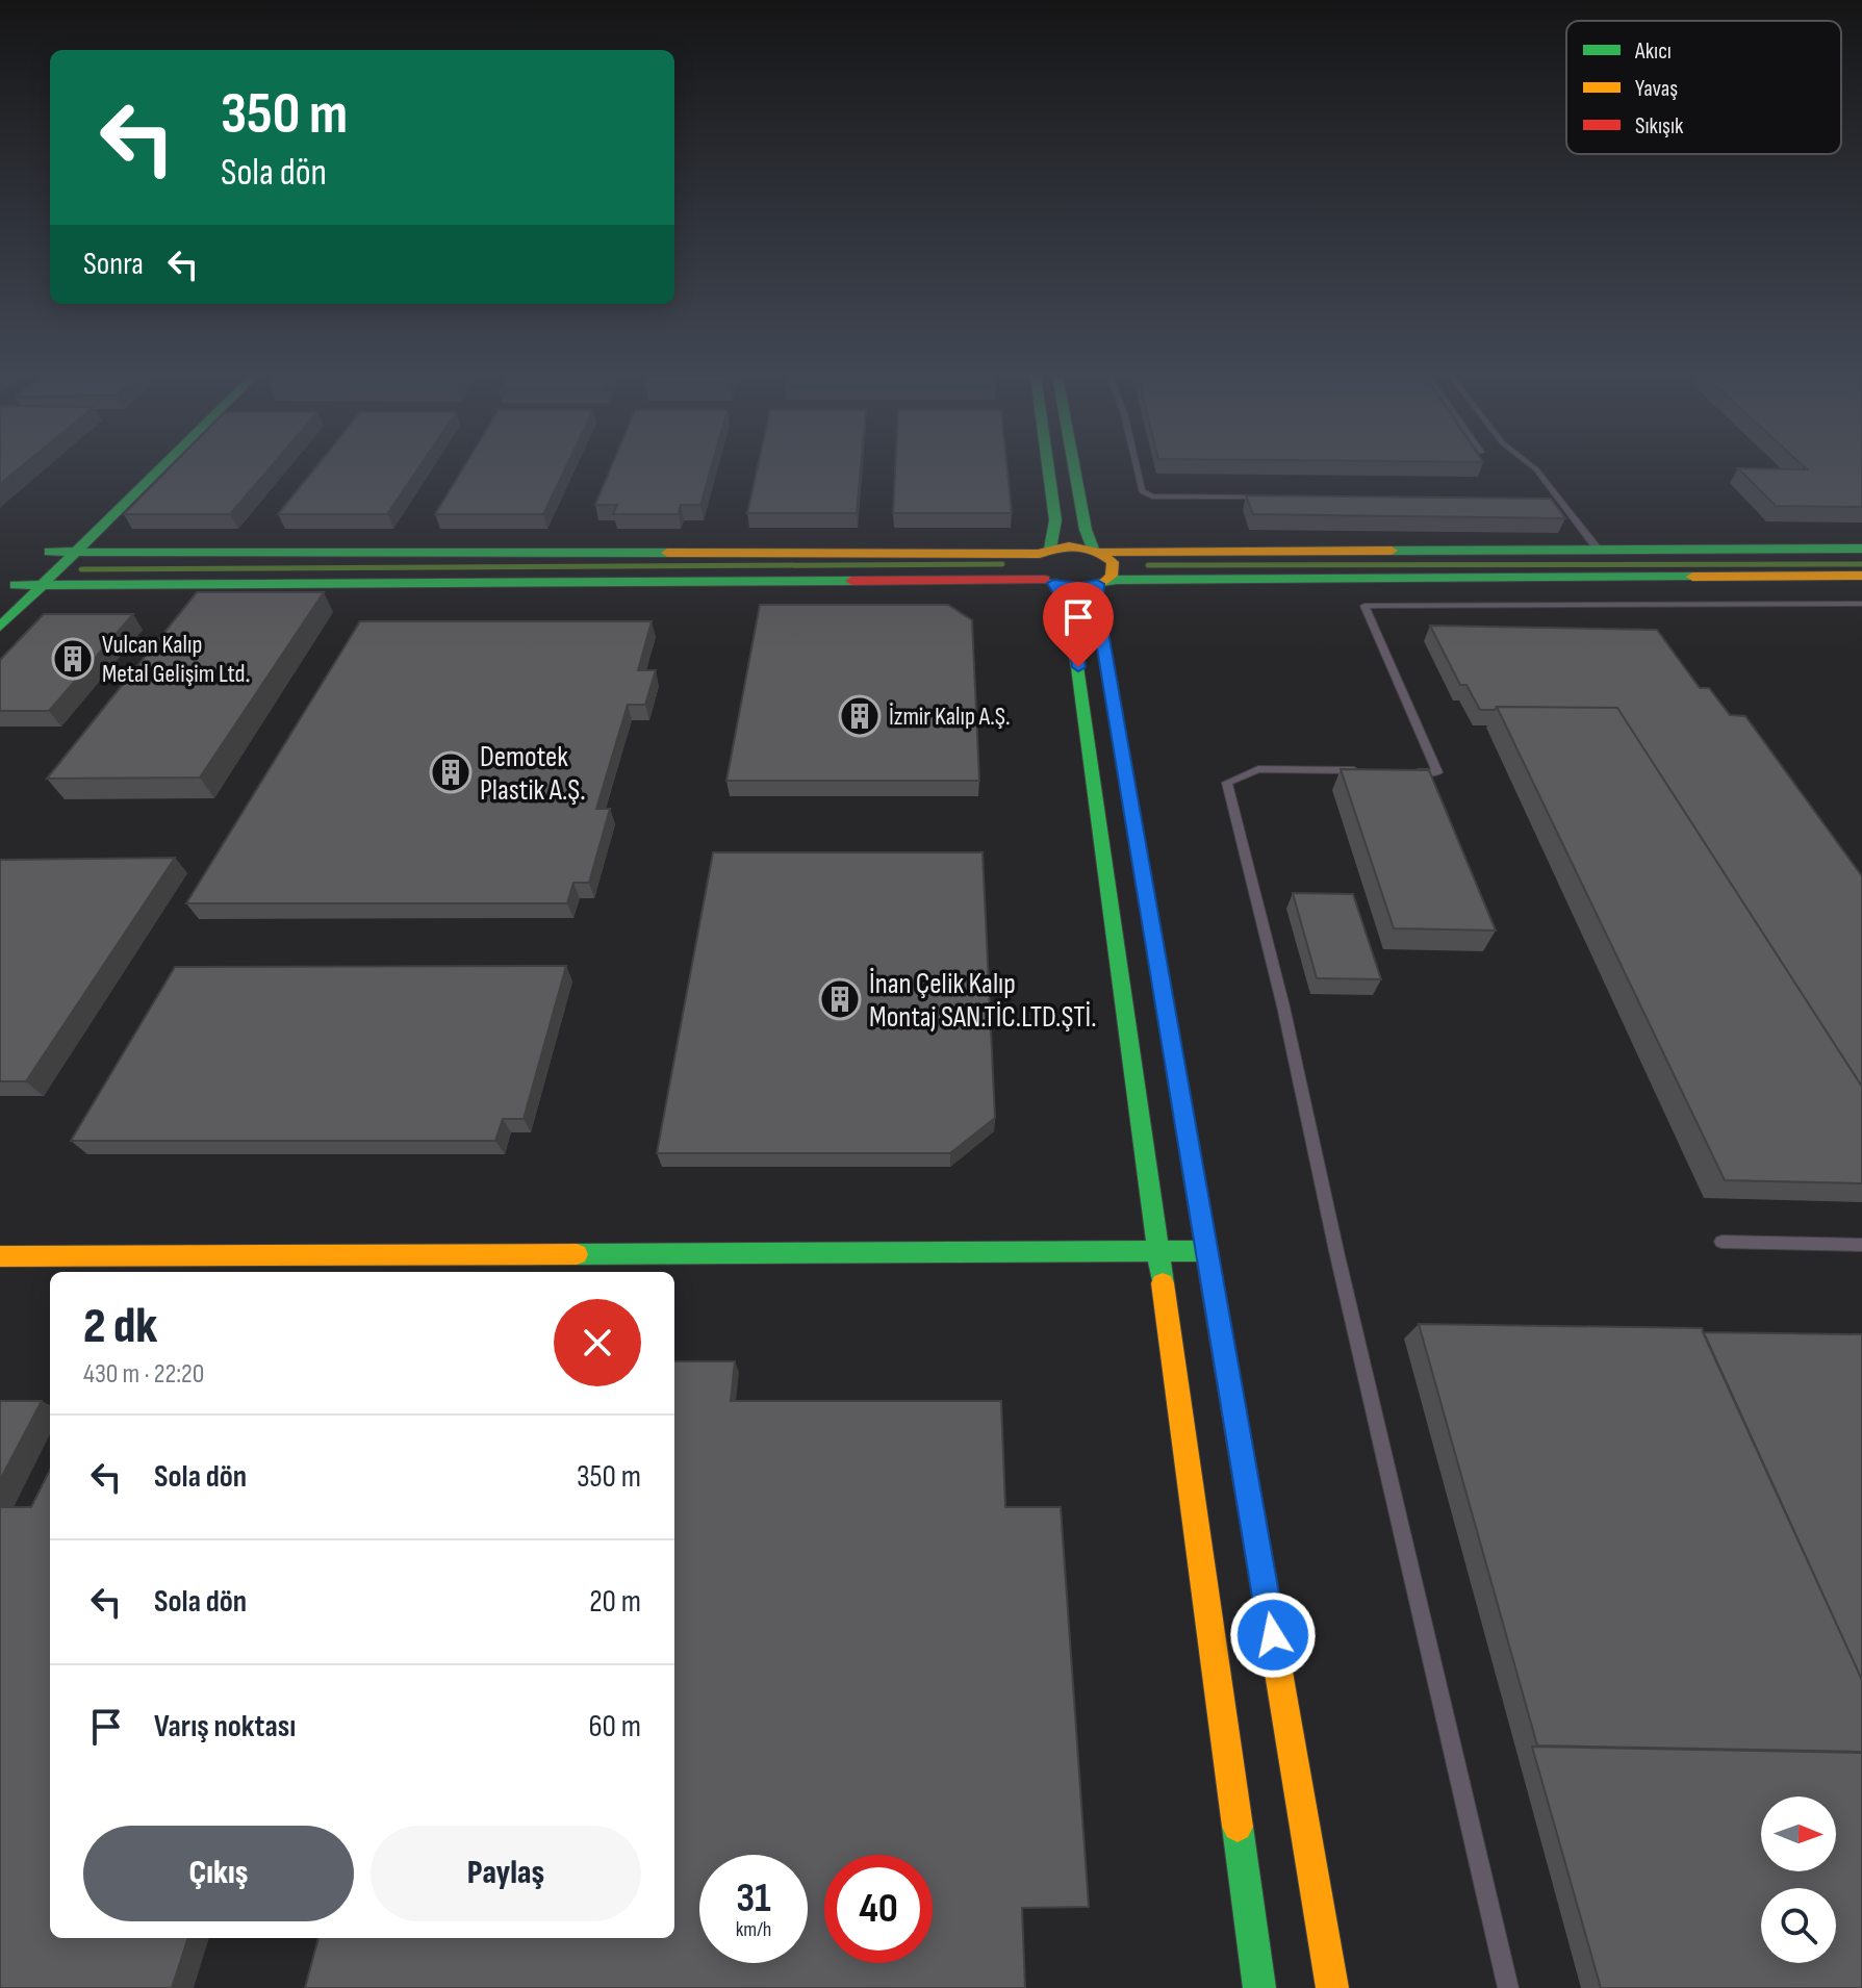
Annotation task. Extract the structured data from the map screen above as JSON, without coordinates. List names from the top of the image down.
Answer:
{
  "places": {
    "building": [
      "Vulcan Kalıp Metal Gelişim Ltd.",
      "İzmir Kalıp A.Ş.",
      "Demotek Plastik A.Ş.",
      "İnan Çelik Kalıp Montaj SAN.TİC.LTD.ŞTİ."
    ]
  },
  "legend": ["Akıcı", "Yavaş", "Sıkışık"],
  "north": "right",
  "page": {
    "turn": ["350 m", "Sola dön"],
    "then": "Sonra",
    "heading": ["2 dk", "430 m · 22:20"],
    "list": [
      {
        "name": "Sola dön",
        "value": "350 m"
      },
      {
        "name": "Sola dön",
        "value": "20 m"
      },
      {
        "name": "Varış noktası",
        "value": "60 m"
      }
    ],
    "buttons": ["Çıkış", "Paylaş"],
    "speed": "31 km/h",
    "limit": "40"
  }
}
